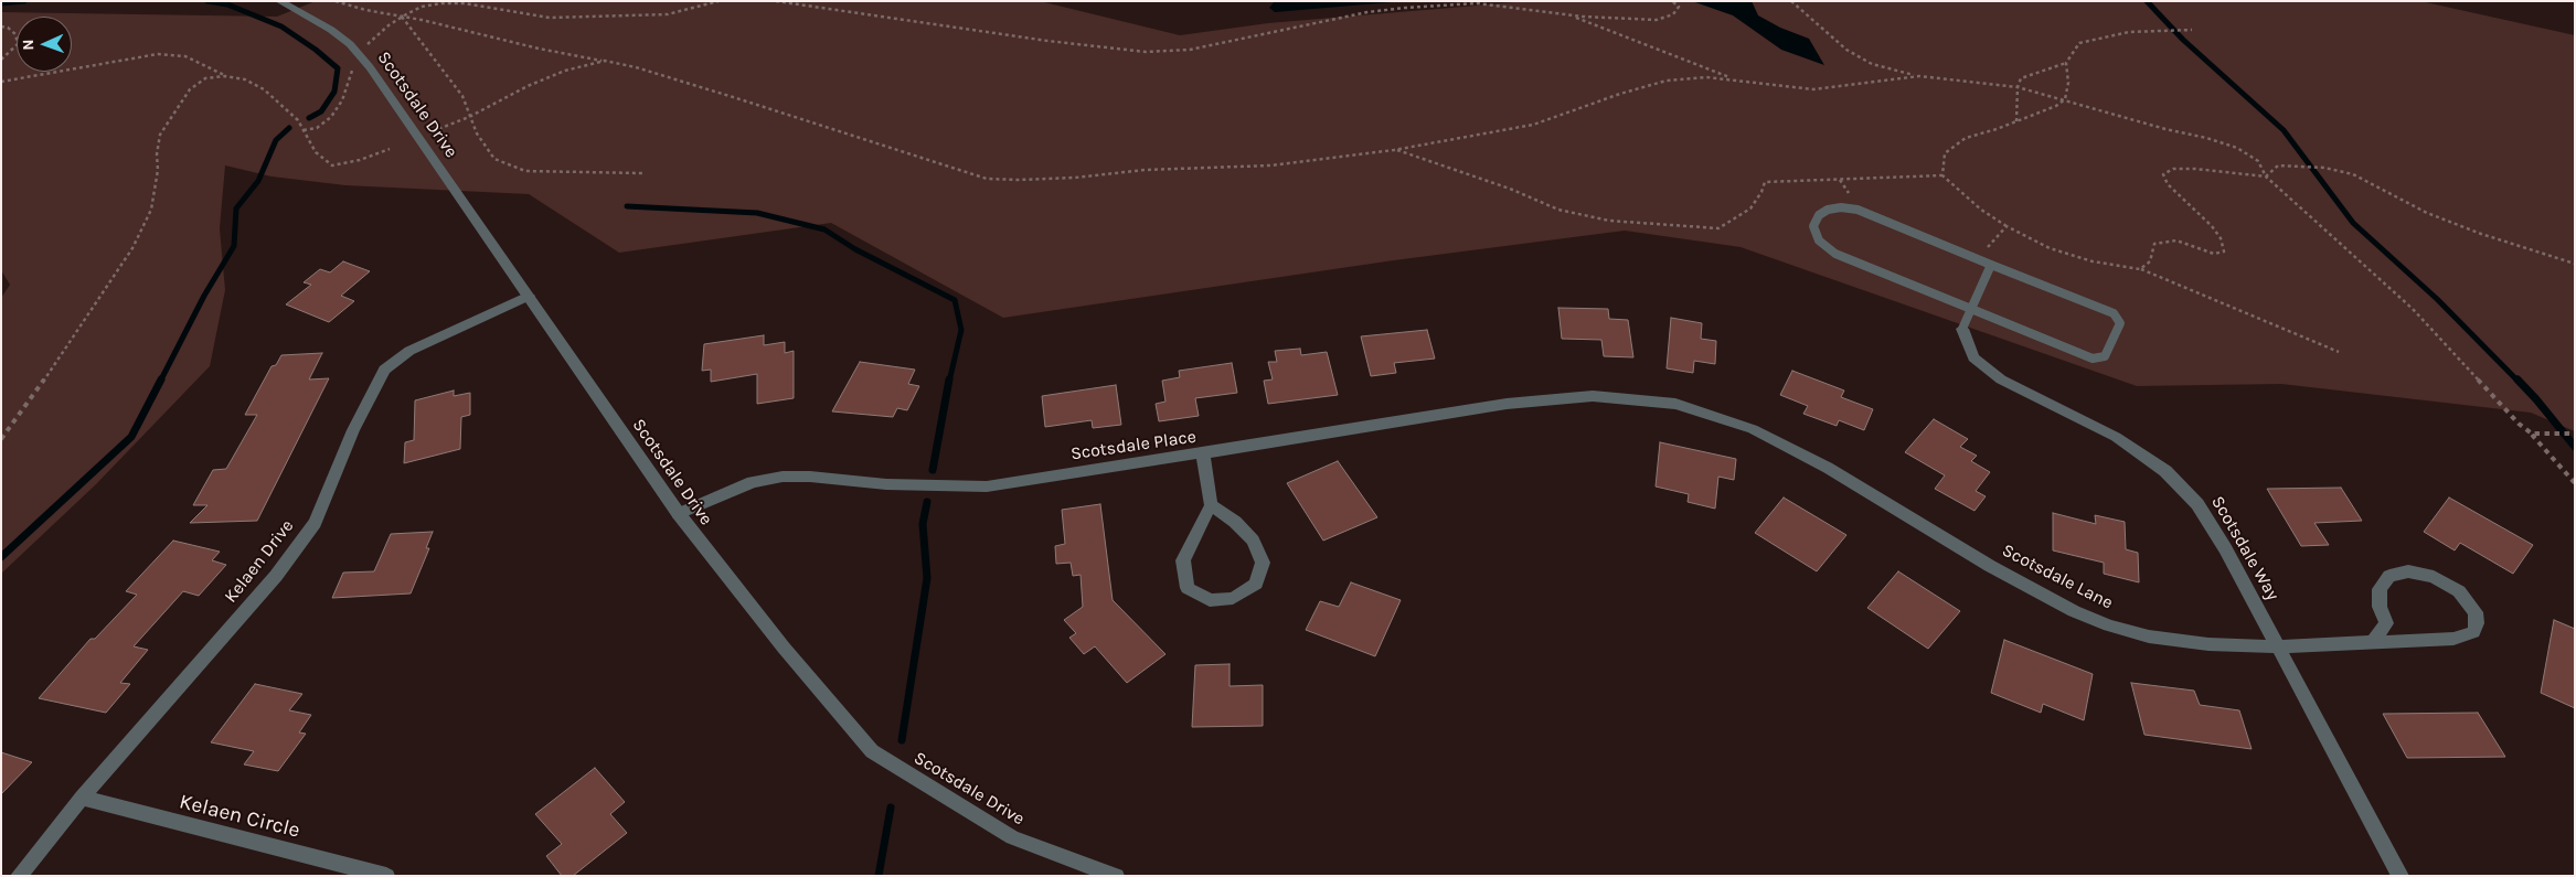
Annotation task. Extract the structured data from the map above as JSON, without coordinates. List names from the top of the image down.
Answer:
{
  "streets": {
    "street": [
      "Scotsdale Drive",
      "Scotsdale Place",
      "Scotsdale Way",
      "Kelaen Drive",
      "Scotsdale Lane",
      "Kelaen Circle"
    ]
  },
  "crossings": [
    ["Scotsdale Drive", "Scotsdale Place"],
    ["Scotsdale Drive", "Kelaen Drive"],
    ["Scotsdale Place", "Scotsdale Lane"],
    ["Scotsdale Way", "Scotsdale Lane"],
    ["Kelaen Drive", "Kelaen Circle"]
  ],
  "north": "left"
}
